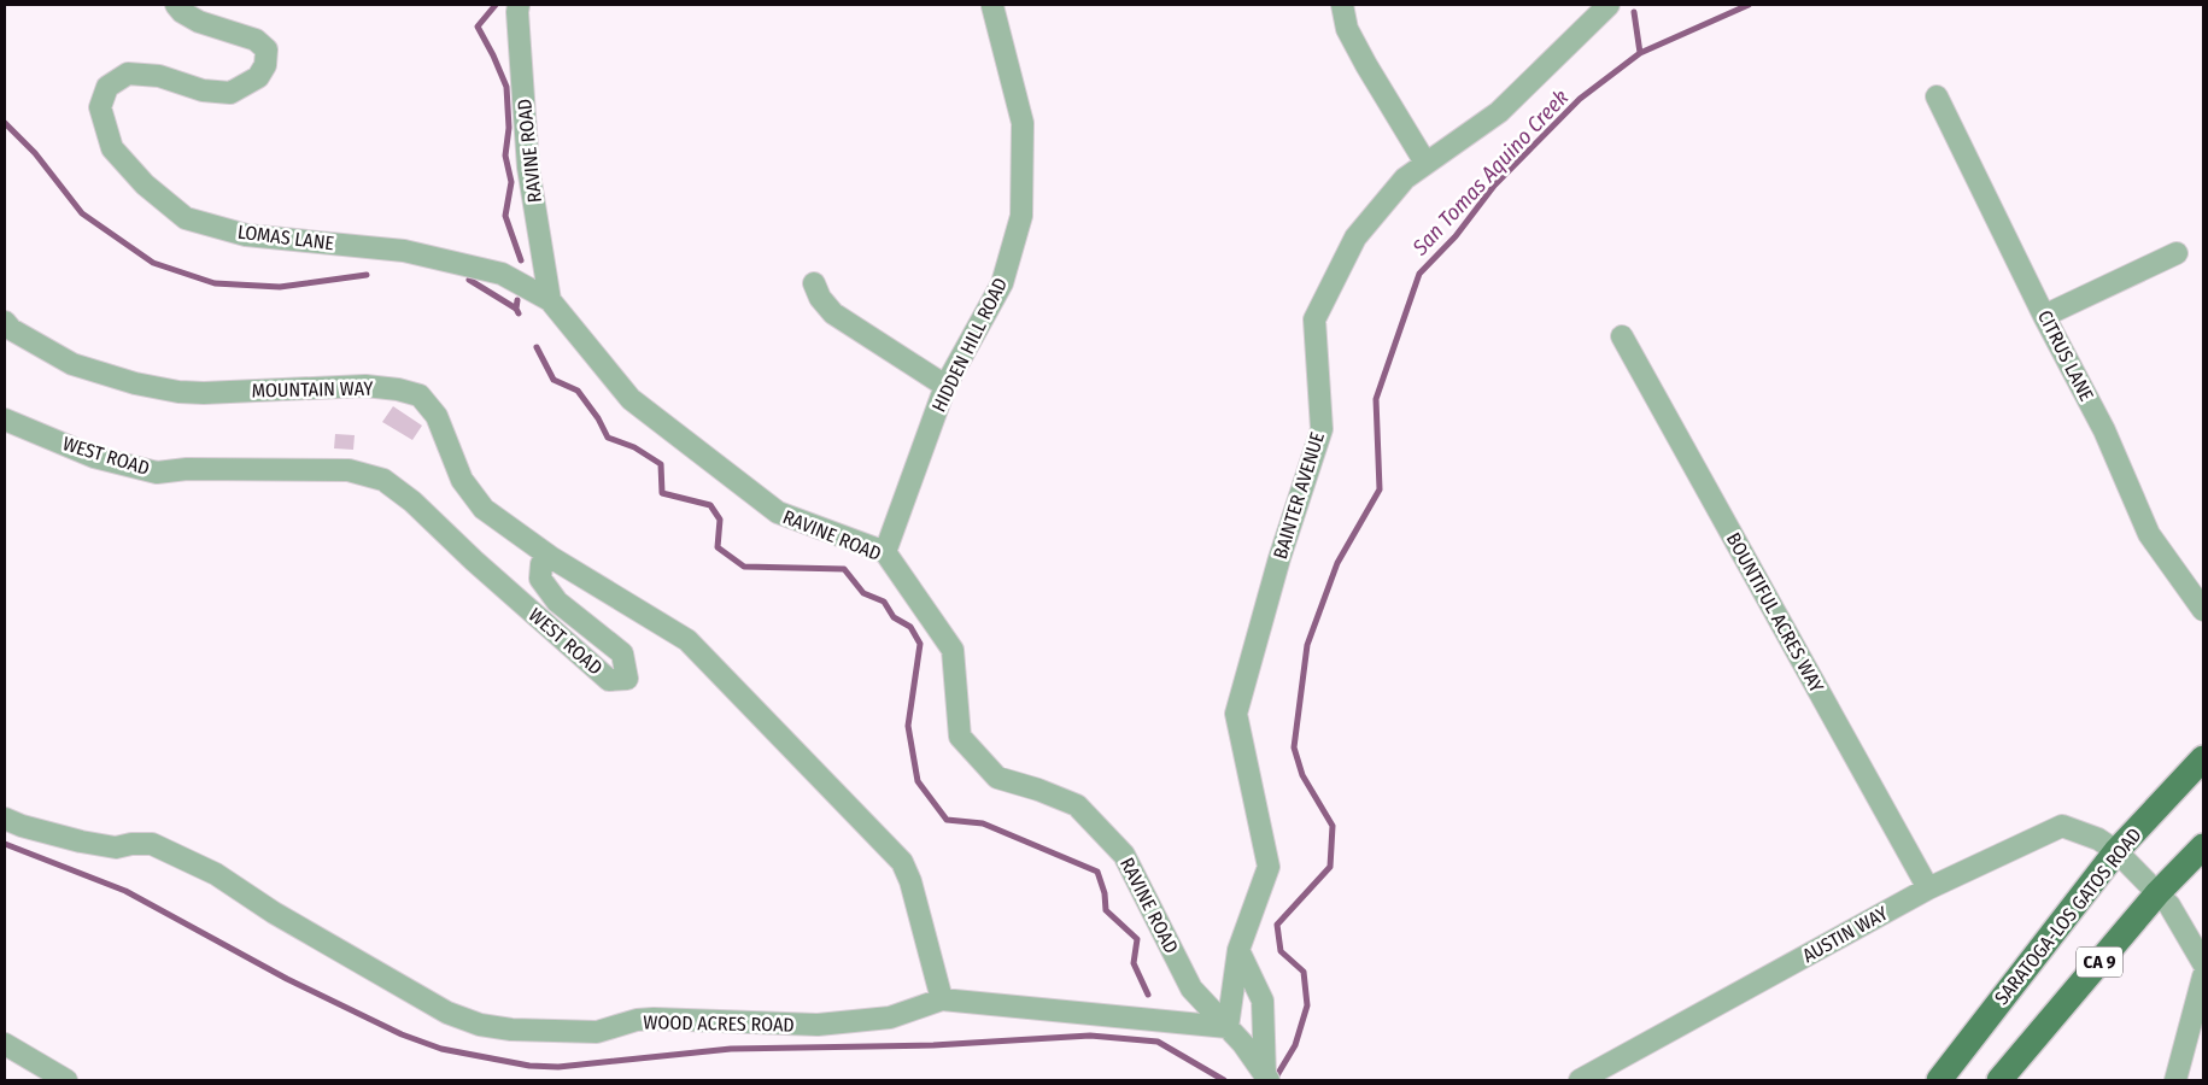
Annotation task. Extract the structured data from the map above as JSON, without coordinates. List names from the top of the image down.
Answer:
{
  "streets": {
    "main road": ["SARATOGA-LOS GATOS ROAD", "CA 9"],
    "street": [
      "RAVINE ROAD",
      "LOMAS LANE",
      "HIDDEN HILL ROAD",
      "CITRUS LANE",
      "MOUNTAIN WAY",
      "WEST ROAD",
      "BAINTER AVENUE",
      "BOUNTIFUL ACRES WAY",
      "AUSTIN WAY",
      "WOOD ACRES ROAD"
    ]
  },
  "crossings": [
    ["RAVINE ROAD", "LOMAS LANE"],
    ["RAVINE ROAD", "HIDDEN HILL ROAD"],
    ["RAVINE ROAD", "BAINTER AVENUE"],
    ["RAVINE ROAD", "WOOD ACRES ROAD"],
    ["MOUNTAIN WAY", "WEST ROAD"],
    ["BAINTER AVENUE", "WOOD ACRES ROAD"],
    ["BOUNTIFUL ACRES WAY", "AUSTIN WAY"],
    ["SARATOGA-LOS GATOS ROAD", "AUSTIN WAY"]
  ],
  "water": ["San Tomas Aquino Creek"]
}
